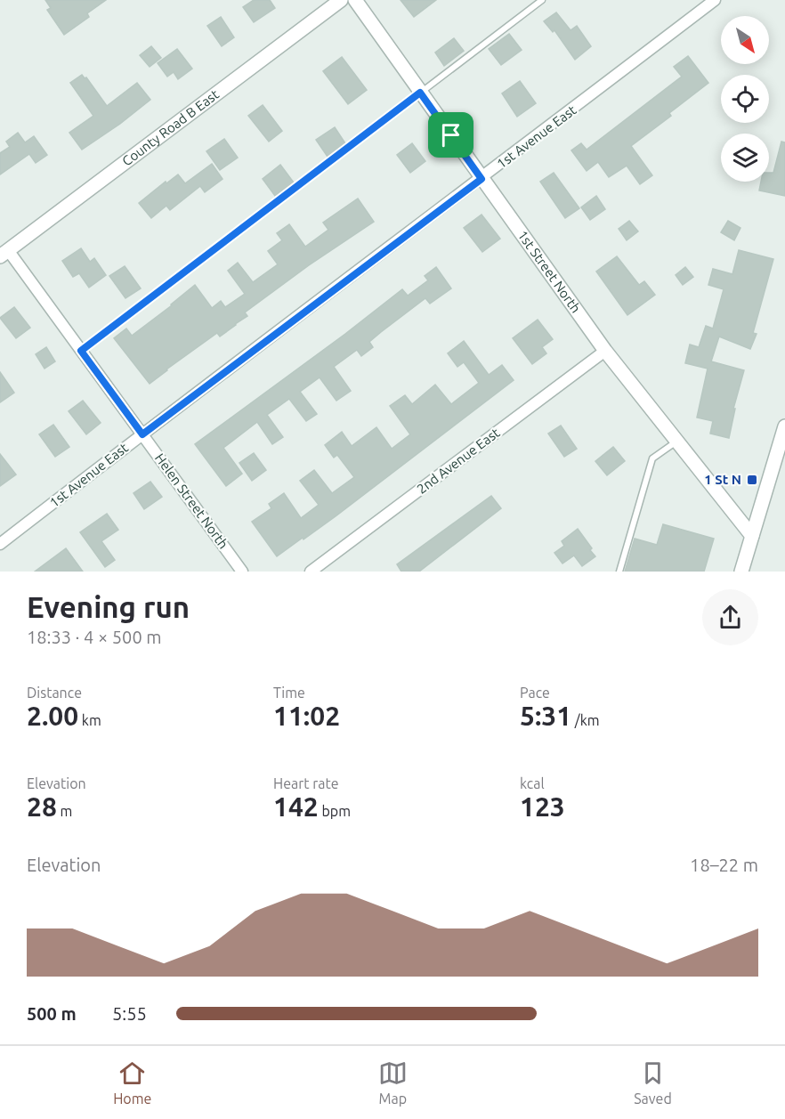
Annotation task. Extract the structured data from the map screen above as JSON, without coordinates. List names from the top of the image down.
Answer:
{
  "streets": {
    "street": [
      "County Road B East",
      "1st Avenue East",
      "1st Street North",
      "2nd Avenue East",
      "Helen Street North"
    ]
  },
  "crossings": [
    ["County Road B East", "Helen Street North"],
    ["1st Avenue East", "1st Street North"],
    ["1st Avenue East", "Helen Street North"],
    ["1st Street North", "2nd Avenue East"]
  ],
  "places": {
    "transit": ["1 St N"]
  },
  "north": "bottom right",
  "page": {
    "heading": ["Evening run", "18:33 · 4 × 500 m"],
    "stats": [
      ["Distance", "2.00 km"],
      ["Time", "11:02"],
      ["Pace", "5:31 /km"],
      ["Elevation", "28 m"],
      ["Heart rate", "142 bpm"],
      ["kcal", "123"]
    ],
    "chart": ["Elevation", "18–22 m"],
    "list": [
      {
        "name": "500 m",
        "note": "5:55"
      }
    ],
    "tabs": ["Home", "Map", "Saved"]
  }
}
